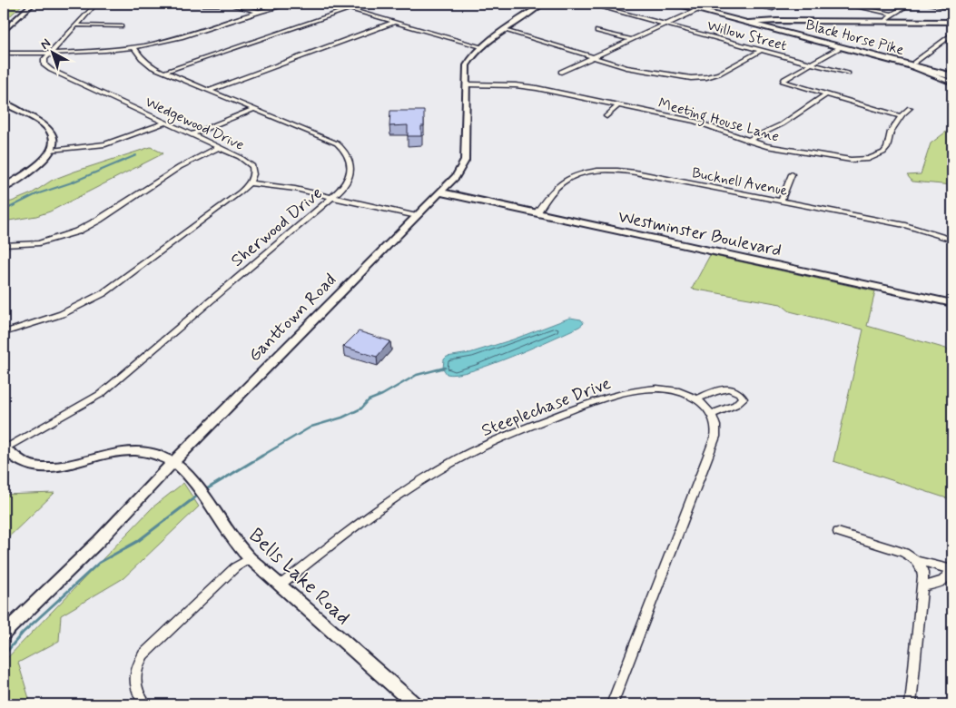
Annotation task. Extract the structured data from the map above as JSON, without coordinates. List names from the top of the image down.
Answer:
{
  "streets": {
    "highway": ["Black Horse Pike"],
    "street": [
      "Willow Street",
      "Meeting House Lane",
      "Wedgewood Drive",
      "Bucknell Avenue",
      "Sherwood Drive",
      "Westminster Boulevard",
      "Ganttown Road",
      "Steeplechase Drive",
      "Bells Lake Road"
    ]
  },
  "crossings": [
    ["Meeting House Lane", "Ganttown Road"],
    ["Bucknell Avenue", "Westminster Boulevard"],
    ["Westminster Boulevard", "Ganttown Road"],
    ["Ganttown Road", "Bells Lake Road"],
    ["Steeplechase Drive", "Bells Lake Road"]
  ],
  "north": "top left"
}
